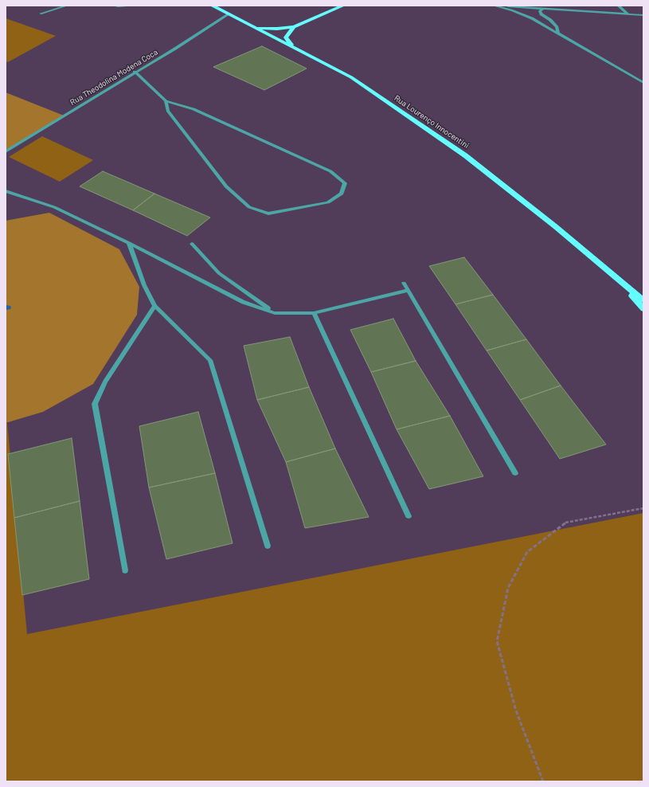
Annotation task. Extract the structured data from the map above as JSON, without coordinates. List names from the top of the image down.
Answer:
{
  "streets": {
    "main road": ["Rua Lourenço Innocentini"],
    "street": ["Rua Theodolina Modena Coca"]
  },
  "crossings": [
    ["Rua Theodolina Modena Coca", "Rua Lourenço Innocentini"]
  ]
}
